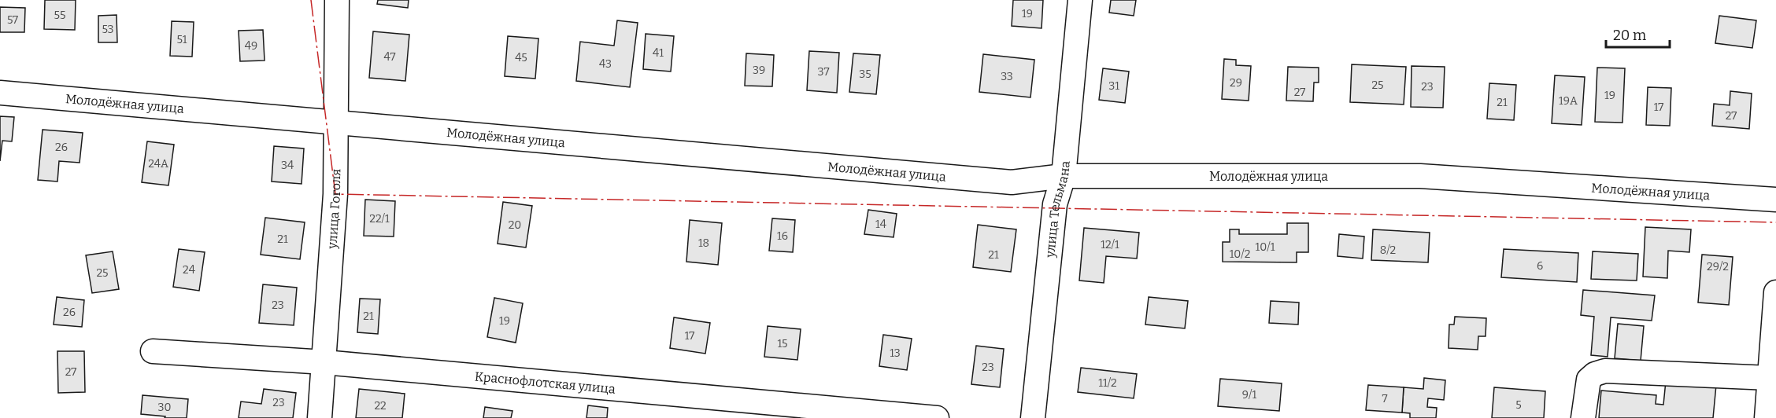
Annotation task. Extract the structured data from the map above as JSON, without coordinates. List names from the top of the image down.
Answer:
{
  "streets": {
    "street": [
      "Молодёжная улица",
      "улица Гоголя",
      "улица Тельмана",
      "Краснофлотская улица"
    ]
  },
  "crossings": [
    ["Молодёжная улица", "улица Гоголя"],
    ["Молодёжная улица", "улица Тельмана"],
    ["улица Гоголя", "Краснофлотская улица"]
  ],
  "house_numbers": [
    "19",
    "55",
    "57",
    "53",
    "51",
    "49",
    "41",
    "47",
    "45",
    "43",
    "39",
    "37",
    "35",
    "33",
    "29",
    "25",
    "31",
    "23",
    "27",
    "19",
    "19А",
    "21",
    "17",
    "27",
    "26",
    "24А",
    "34",
    "22/1",
    "14",
    "20",
    "16",
    "21",
    "18",
    "12/1",
    "10/1",
    "8/2",
    "10/2",
    "21",
    "6",
    "29/2",
    "24",
    "25",
    "23",
    "26",
    "21",
    "19",
    "17",
    "15",
    "13",
    "23",
    "27",
    "11/2",
    "9/1",
    "7",
    "23",
    "5",
    "22",
    "30"
  ],
  "scale_bar": "20 m"
}
